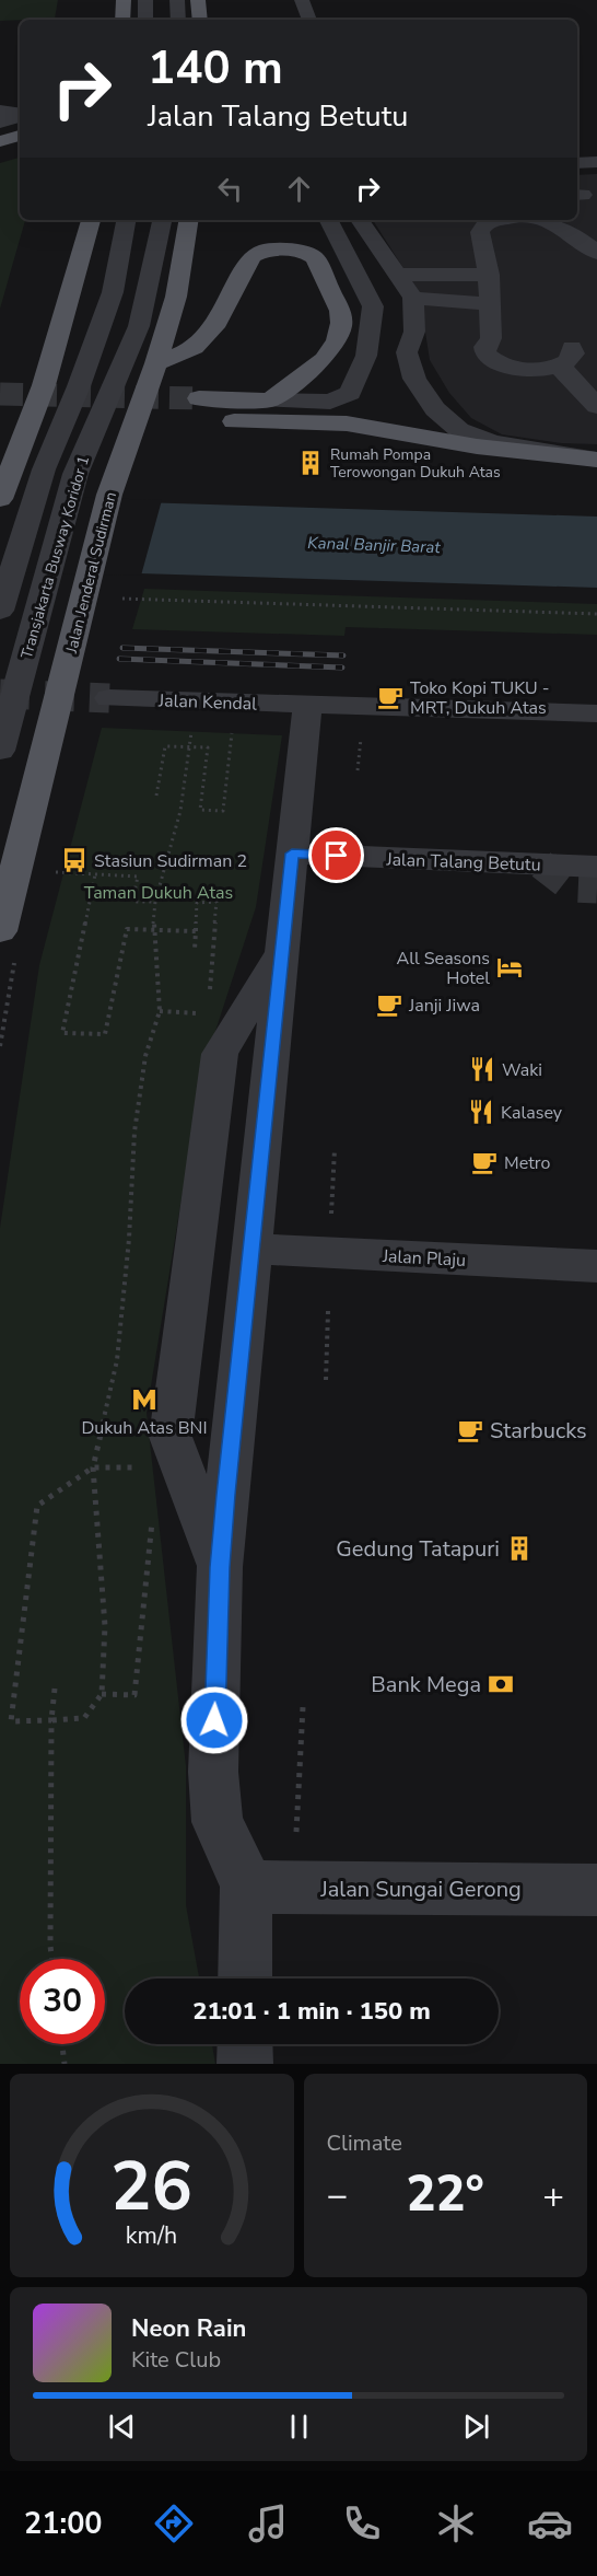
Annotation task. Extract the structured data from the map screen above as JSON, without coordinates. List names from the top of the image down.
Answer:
{
  "streets": {
    "main road": ["Jalan Jenderal Sudirman"],
    "street": [
      "Transjakarta Busway Koridor 1",
      "Jalan Kendal",
      "Jalan Talang Betutu",
      "Jalan Plaju",
      "Jalan Sungai Gerong"
    ]
  },
  "water": ["Kanal Banjir Barat"],
  "parks": ["Taman Dukuh Atas"],
  "places": {
    "building": ["Rumah Pompa Terowongan Dukuh Atas", "Gedung Tatapuri"],
    "cafe": [
      "Toko Kopi TUKU - MRT, Dukuh Atas",
      "Janji Jiwa",
      "Metro",
      "Starbucks"
    ],
    "bus stop": ["Stasiun Sudirman 2"],
    "hotel": ["All Seasons Hotel"],
    "restaurant": ["Waki", "Kalasey"],
    "metro station": ["Dukuh Atas BNI"],
    "bank": ["Bank Mega"]
  },
  "page": {
    "turn": ["140 m", "Jalan Talang Betutu"],
    "limit": "30",
    "trip": "21:01 · 1 min · 150 m",
    "tile": "Climate",
    "heat": ["−", "22°", "+"],
    "song": ["Neon Rain", "Kite Club"],
    "tabs": "21:00",
    "gauge": ["26", "km/h"]
  }
}
